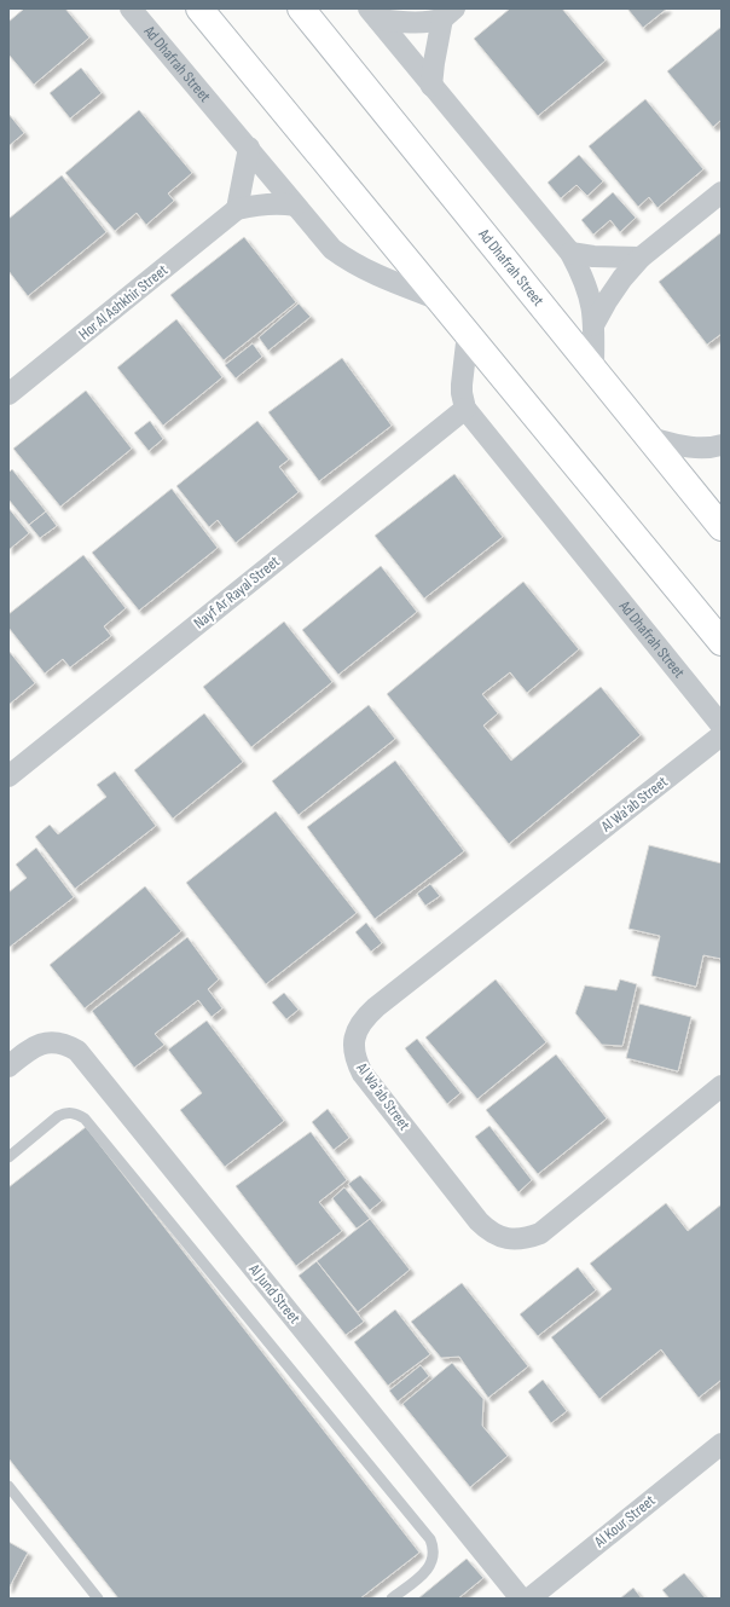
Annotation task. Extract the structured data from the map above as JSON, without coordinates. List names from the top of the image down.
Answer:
{
  "streets": {
    "main road": ["Ad Dhafrah Street"],
    "street": [
      "Hor Al Ashkhir Street",
      "Nayf Ar Rayal Street",
      "Al Wa'ab Street",
      "Al Jund Street",
      "Al Kour Street"
    ]
  },
  "crossings": [
    ["Ad Dhafrah Street", "Hor Al Ashkhir Street"],
    ["Ad Dhafrah Street", "Nayf Ar Rayal Street"]
  ]
}
